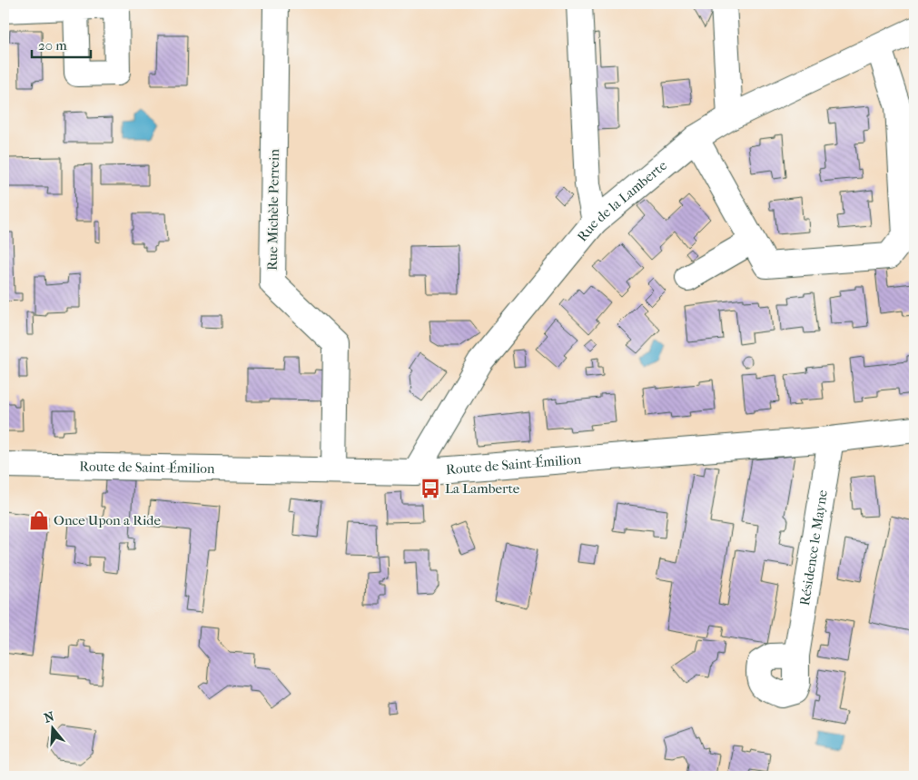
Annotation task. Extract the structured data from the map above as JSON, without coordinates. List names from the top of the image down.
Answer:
{
  "streets": {
    "street": [
      "Rue de la Lamberte",
      "Rue Michèle Perrein",
      "Route de Saint-Émilion",
      "Résidence le Mayne"
    ]
  },
  "crossings": [
    ["Rue de la Lamberte", "Route de Saint-Émilion"],
    ["Rue Michèle Perrein", "Route de Saint-Émilion"],
    ["Route de Saint-Émilion", "Résidence le Mayne"]
  ],
  "places": {
    "bus stop": ["La Lamberte"],
    "shop": ["Once Upon a Ride"]
  },
  "scale_bar": "20 m",
  "north": "top"
}
